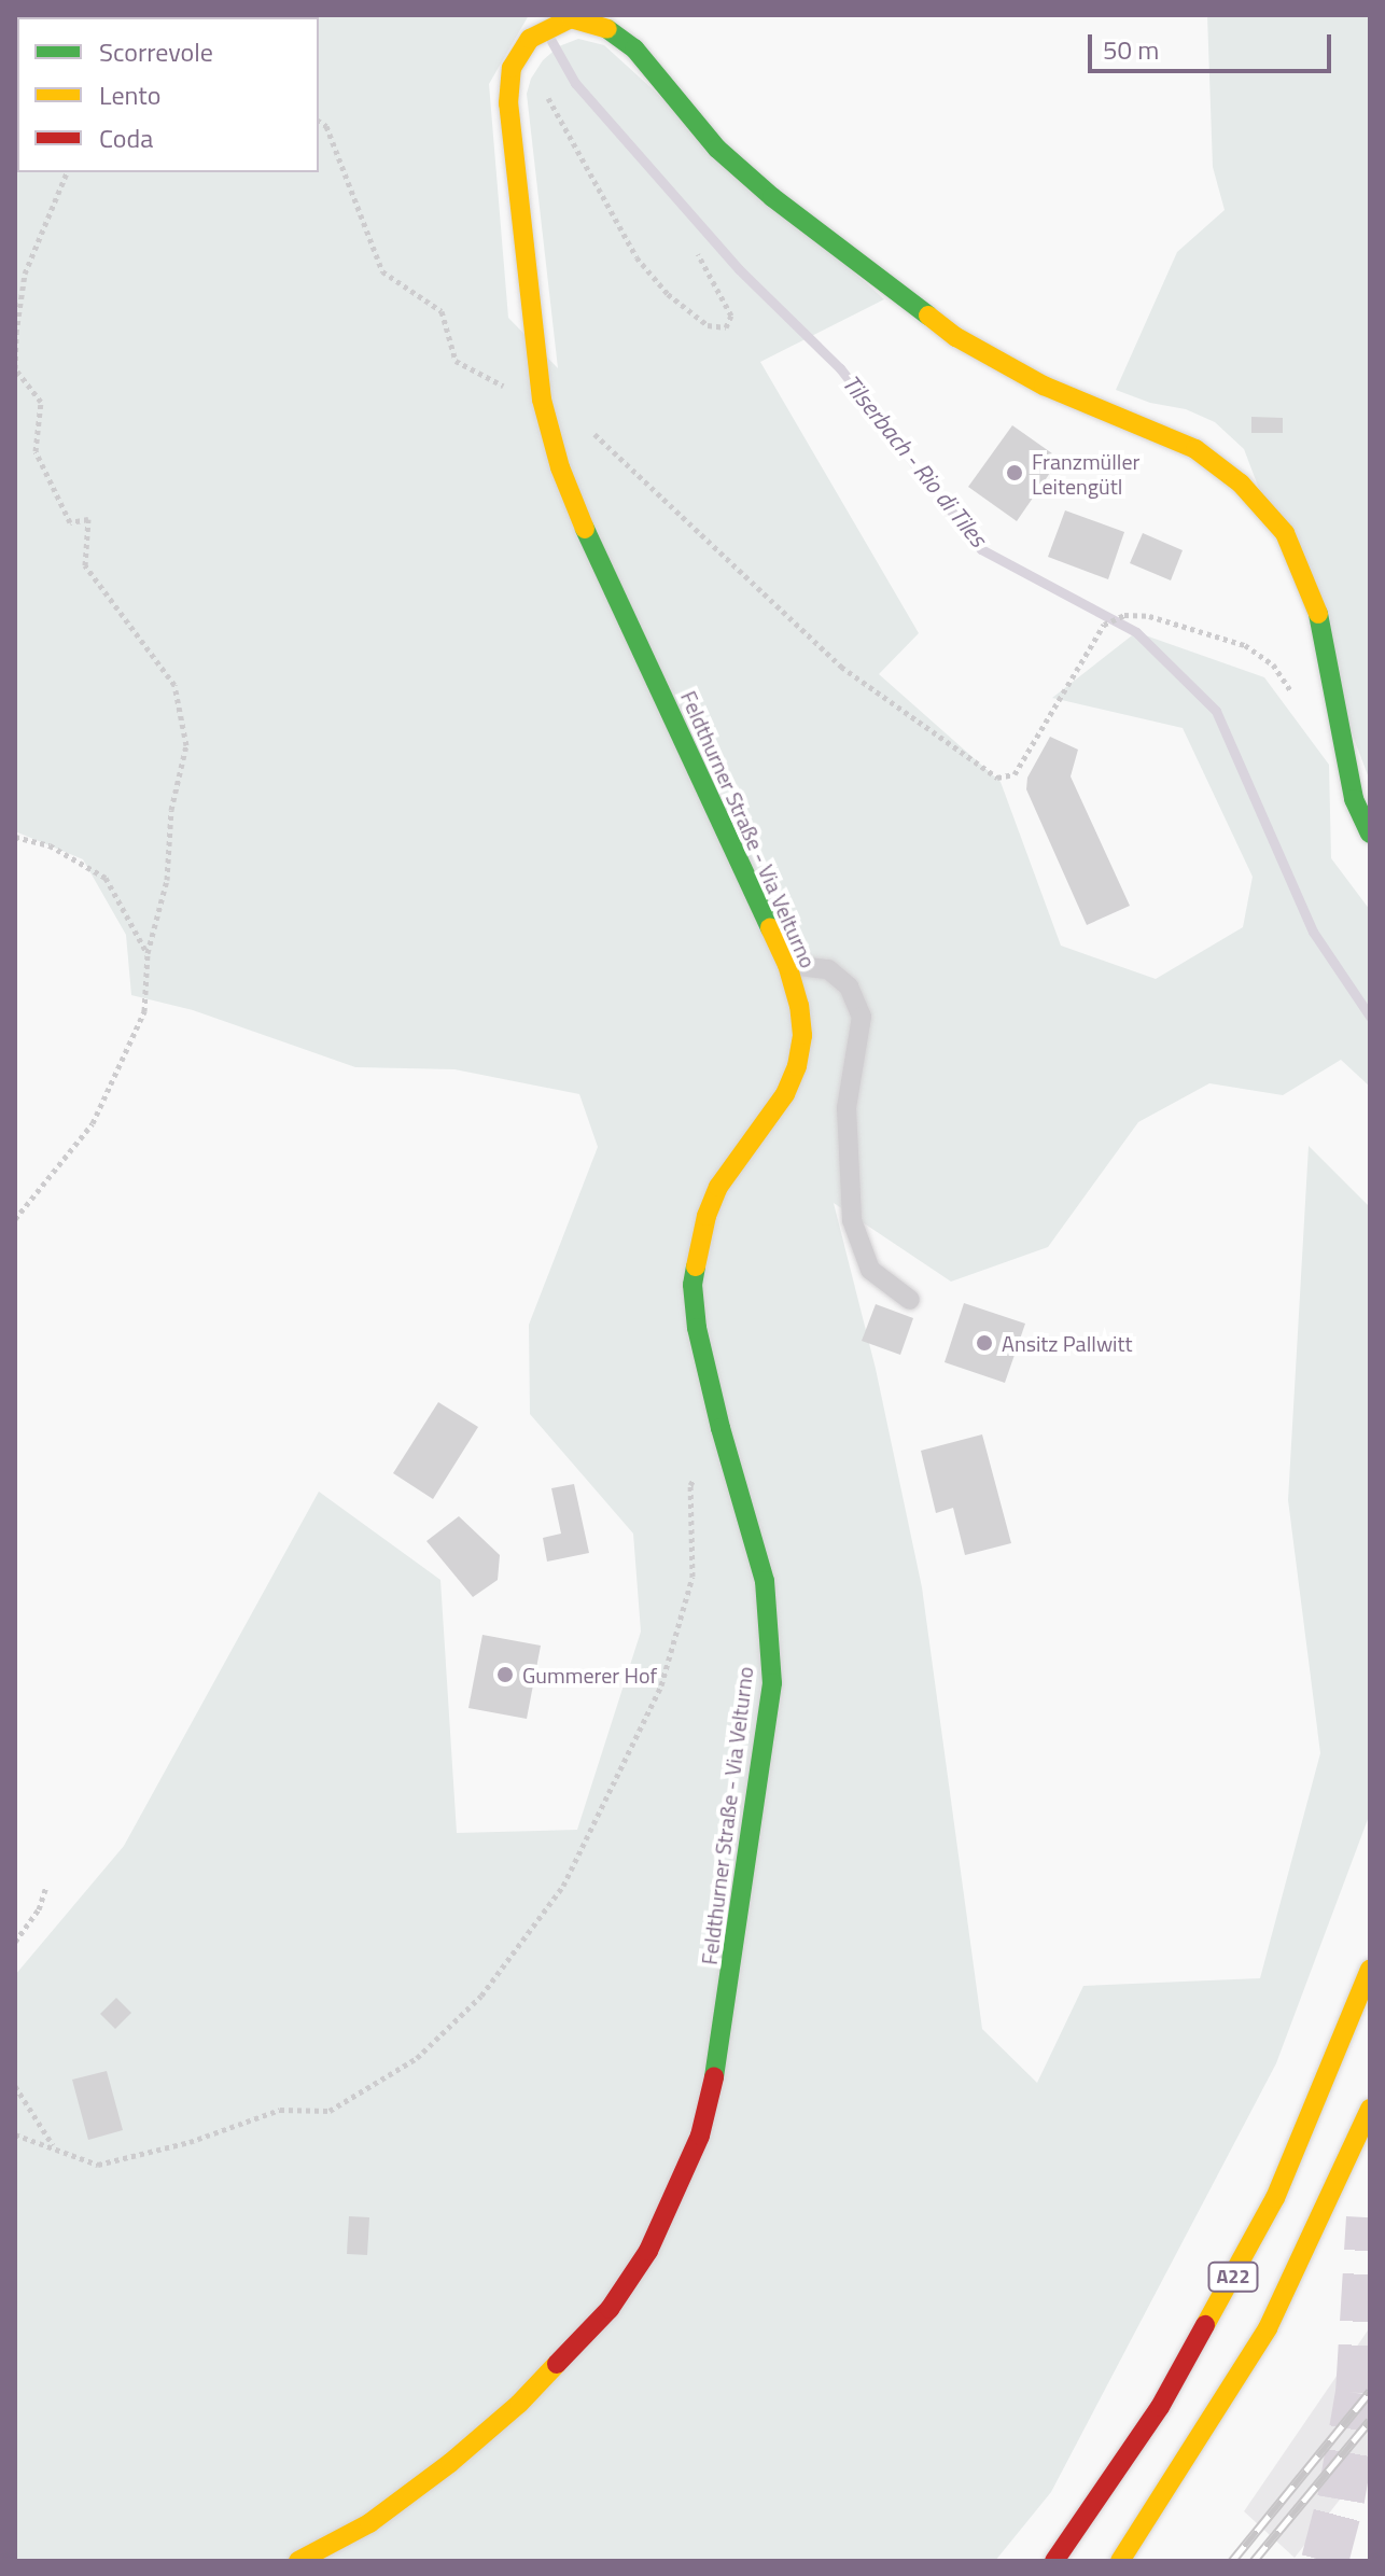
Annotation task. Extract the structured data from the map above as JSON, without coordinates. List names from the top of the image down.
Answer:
{
  "streets": {
    "main road": ["Feldthurner Straße - Via Velturno", "A22"]
  },
  "water": ["Tilserbach - Rio di Tiles"],
  "places": ["Franzmüller Leitengütl", "Ansitz Pallwitt", "Gummerer Hof"],
  "legend": ["Scorrevole", "Lento", "Coda"],
  "scale_bar": "50 m"
}
